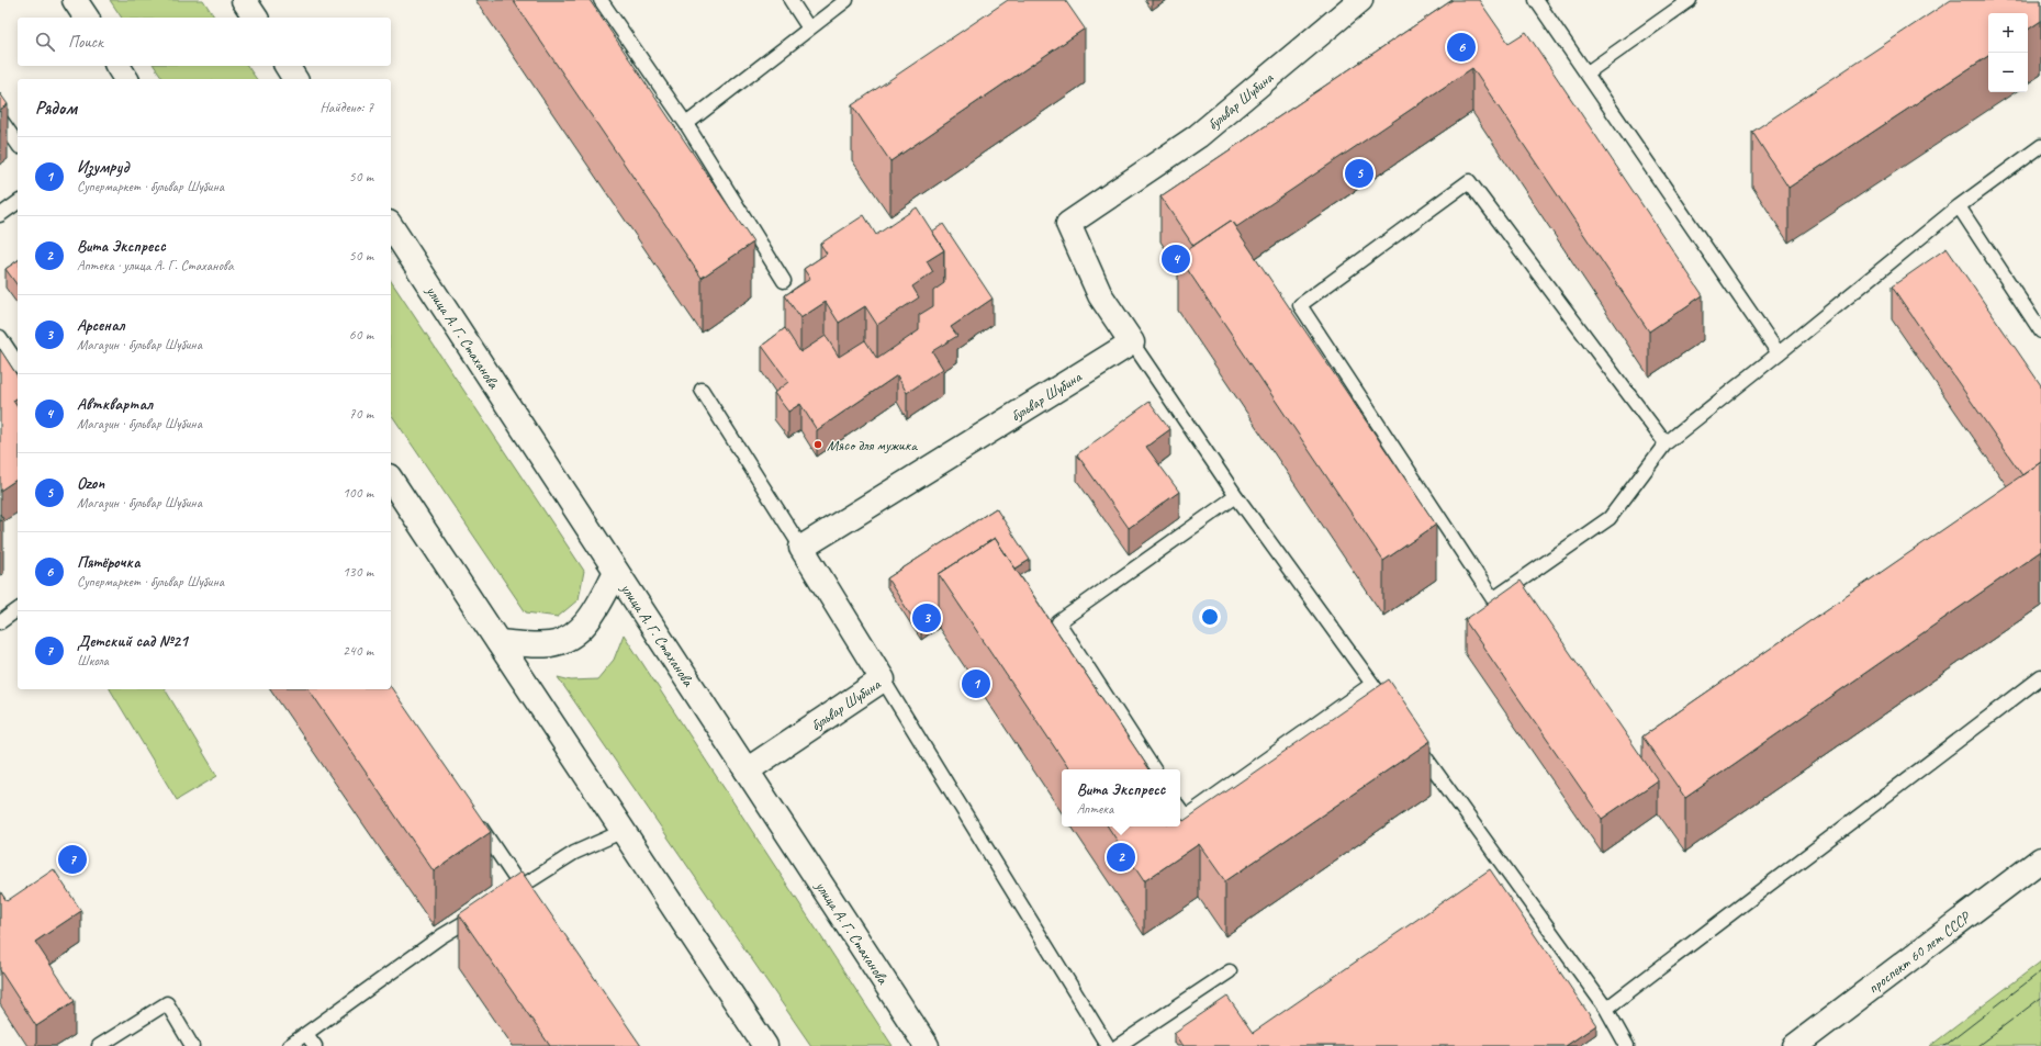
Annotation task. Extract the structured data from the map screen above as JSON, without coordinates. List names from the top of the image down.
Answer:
{
  "streets": {
    "main road": ["бульвар Шубина", "улица А. Г. Стаханова", "проспект 60 лет СССР"]
  },
  "crossings": [
    ["бульвар Шубина", "улица А. Г. Стаханова"]
  ],
  "places": ["Мясо для мужика"],
  "page": {
    "map_buttons": ["+", "−"],
    "search": "Поиск",
    "pins": [
      "6",
      "5",
      "4",
      "3",
      "1",
      "2",
      "7"
    ],
    "heading": ["Рядом", "Найдено: 7"],
    "list": [
      {
        "mark": "1",
        "name": "Изумруд",
        "note": "Супермаркет · бульвар Шубина",
        "value": "50 m"
      },
      {
        "mark": "2",
        "name": "Вита Экспресс",
        "note": "Аптека · улица А. Г. Стаханова",
        "value": "50 m"
      },
      {
        "mark": "3",
        "name": "Арсенал",
        "note": "Магазин · бульвар Шубина",
        "value": "60 m"
      },
      {
        "mark": "4",
        "name": "Автквартал",
        "note": "Магазин · бульвар Шубина",
        "value": "70 m"
      },
      {
        "mark": "5",
        "name": "Ozon",
        "note": "Магазин · бульвар Шубина",
        "value": "100 m"
      },
      {
        "mark": "6",
        "name": "Пятёрочка",
        "note": "Супермаркет · бульвар Шубина",
        "value": "130 m"
      },
      {
        "mark": "7",
        "name": "Детский сад №21",
        "note": "Школа",
        "value": "240 m"
      }
    ],
    "popup": ["Вита Экспресс", "Аптека"]
  }
}
